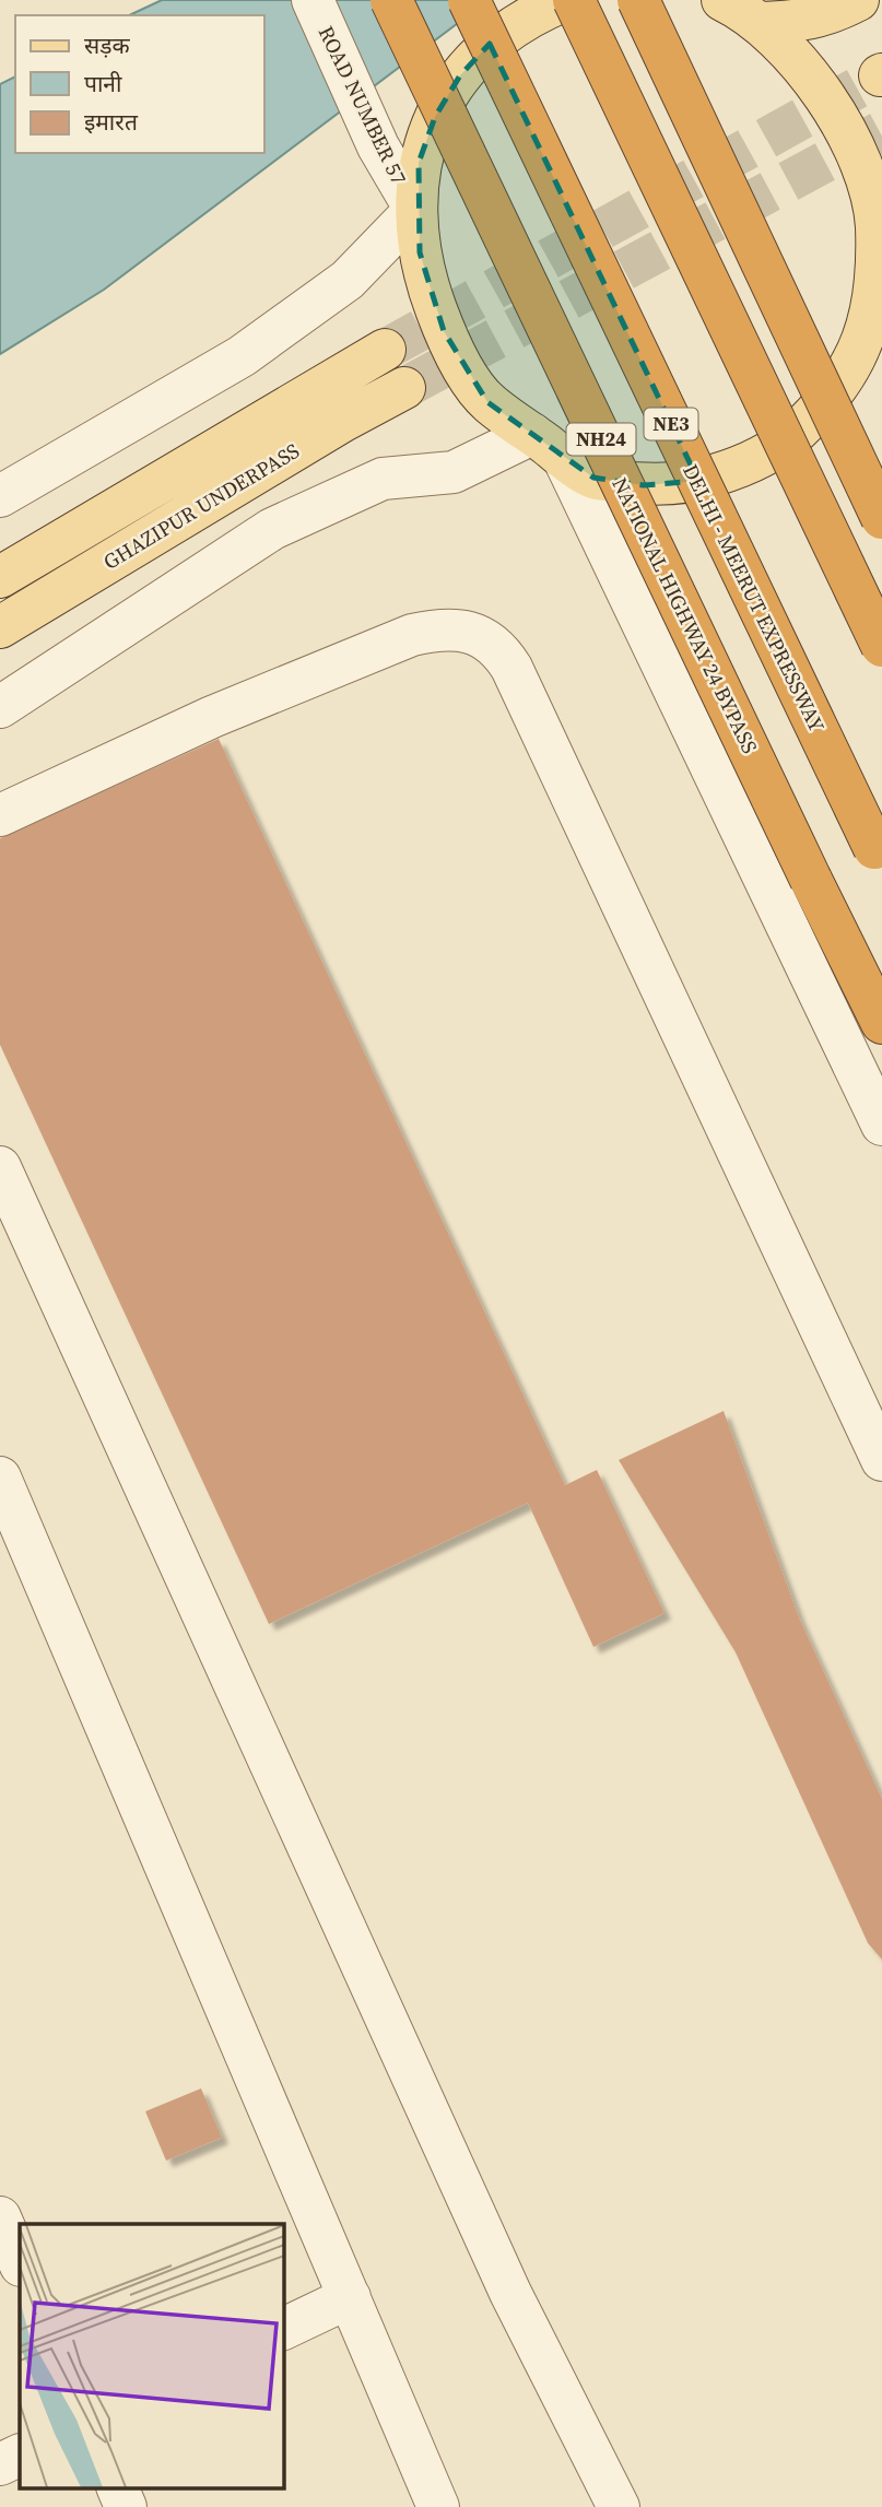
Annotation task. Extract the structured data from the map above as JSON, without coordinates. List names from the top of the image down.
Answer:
{
  "streets": {
    "highway": [
      "NE3",
      "NH24",
      "DELHI - MEERUT EXPRESSWAY",
      "NATIONAL HIGHWAY 24 BYPASS"
    ],
    "main road": ["GHAZIPUR UNDERPASS"],
    "street": ["ROAD NUMBER 57"]
  },
  "legend": ["सड़क", "पानी", "इमारत"]
}
